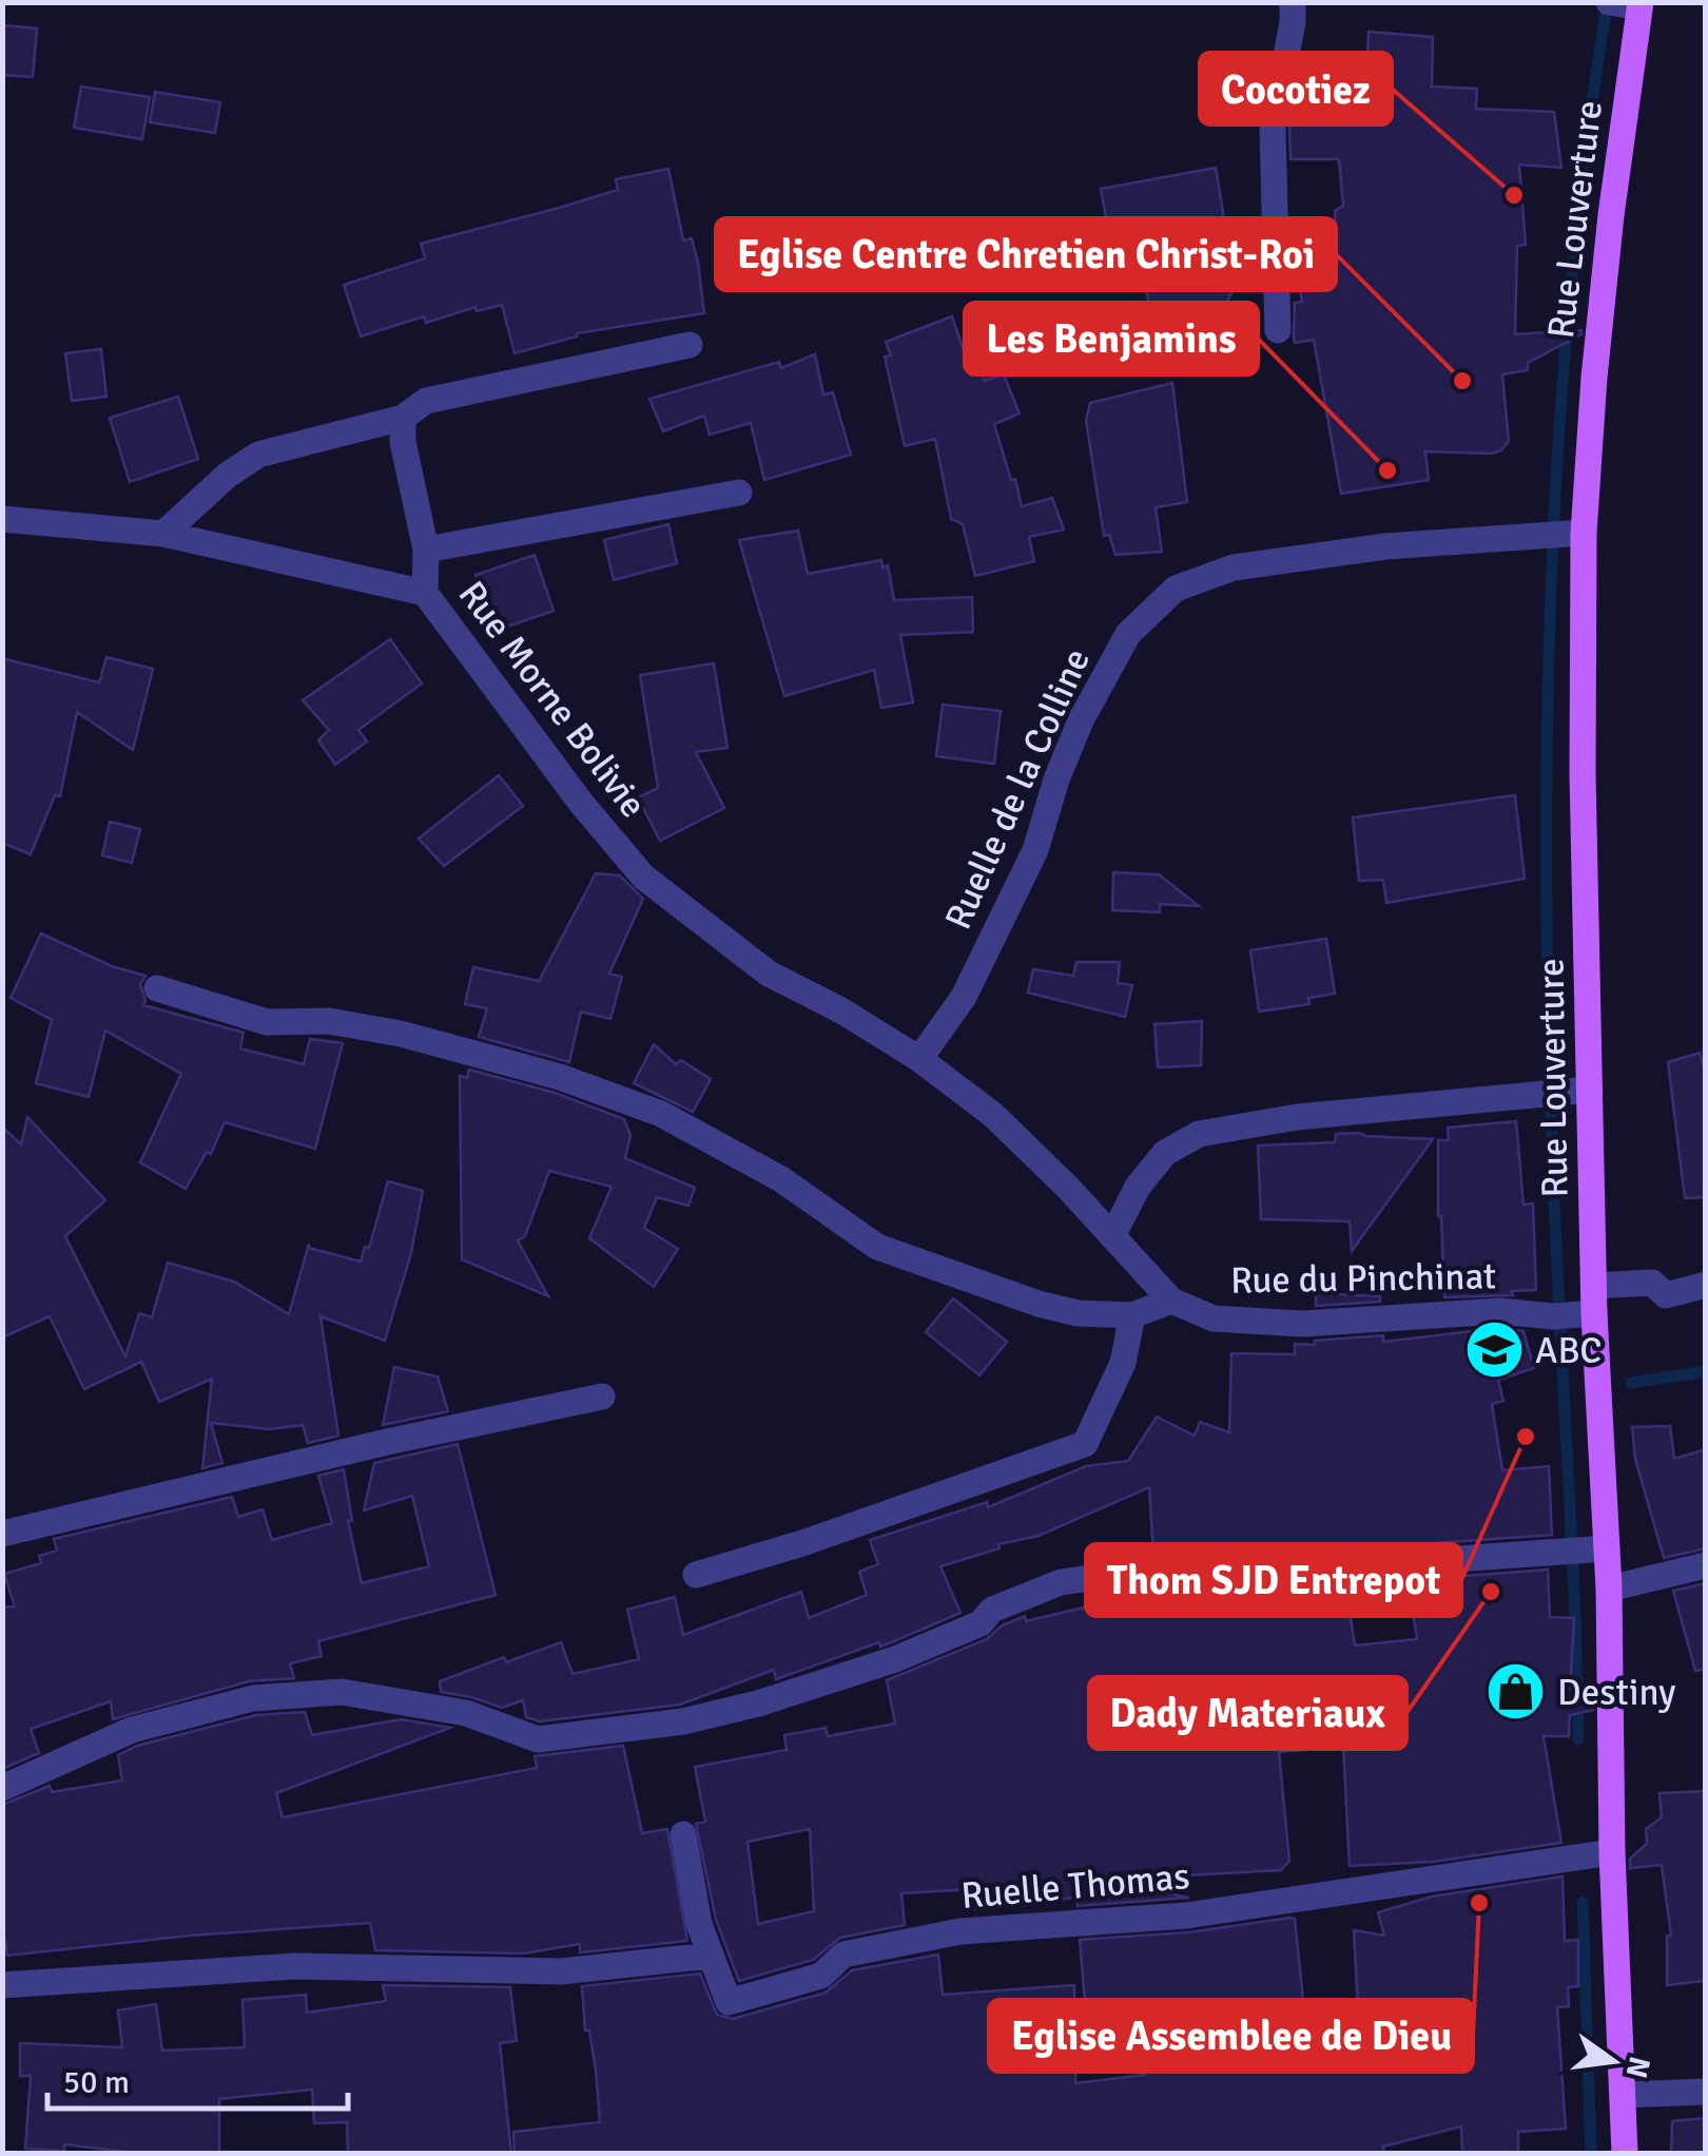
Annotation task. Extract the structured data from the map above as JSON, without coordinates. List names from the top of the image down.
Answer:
{
  "streets": {
    "main road": ["Rue Louverture"],
    "street": [
      "Rue Morne Bolivie",
      "Ruelle de la Colline",
      "Rue du Pinchinat",
      "Ruelle Thomas"
    ]
  },
  "crossings": [
    ["Rue Louverture", "Ruelle de la Colline"],
    ["Rue Louverture", "Rue du Pinchinat"],
    ["Rue Louverture", "Ruelle Thomas"],
    ["Rue Morne Bolivie", "Ruelle de la Colline"],
    ["Rue Morne Bolivie", "Rue du Pinchinat"],
    ["Ruelle de la Colline", "Rue du Pinchinat"]
  ],
  "places": {
    "other": [
      "Cocotiez",
      "Eglise Centre Chretien Christ-Roi",
      "Les Benjamins",
      "Thom SJD Entrepot",
      "Dady Materiaux",
      "Eglise Assemblee de Dieu"
    ],
    "school or university": ["ABC"],
    "shop": ["Destiny"]
  },
  "scale_bar": "50 m",
  "north": "right"
}
